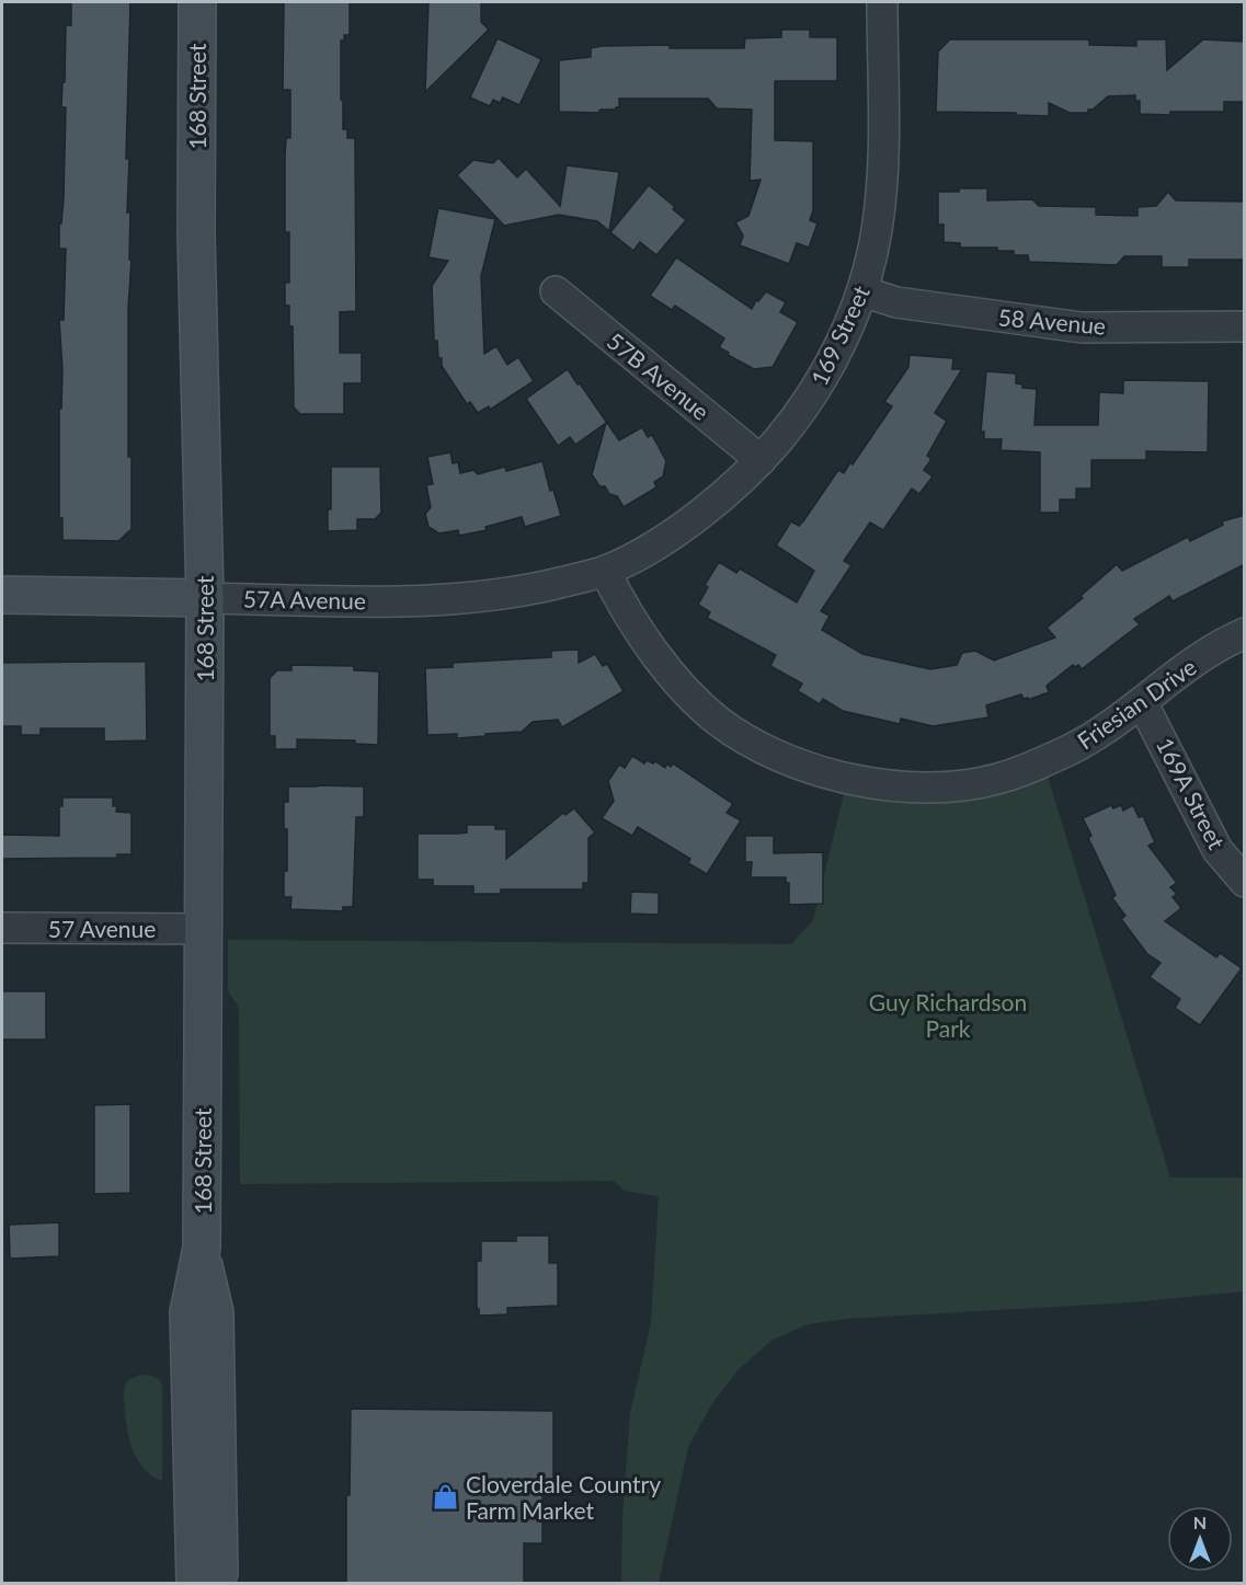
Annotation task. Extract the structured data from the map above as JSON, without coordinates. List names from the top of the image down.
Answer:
{
  "streets": {
    "main road": ["168 Street", "57A Avenue"],
    "street": [
      "58 Avenue",
      "169 Street",
      "57B Avenue",
      "Friesian Drive",
      "169A Street",
      "57 Avenue"
    ]
  },
  "crossings": [
    ["168 Street", "57A Avenue"],
    ["168 Street", "57 Avenue"],
    ["58 Avenue", "169 Street"],
    ["169 Street", "57B Avenue"],
    ["169 Street", "57A Avenue"],
    ["169 Street", "Friesian Drive"],
    ["57A Avenue", "Friesian Drive"],
    ["Friesian Drive", "169A Street"]
  ],
  "parks": ["Guy Richardson Park"],
  "places": {
    "shop": ["Cloverdale Country Farm Market"]
  },
  "north": "top"
}
